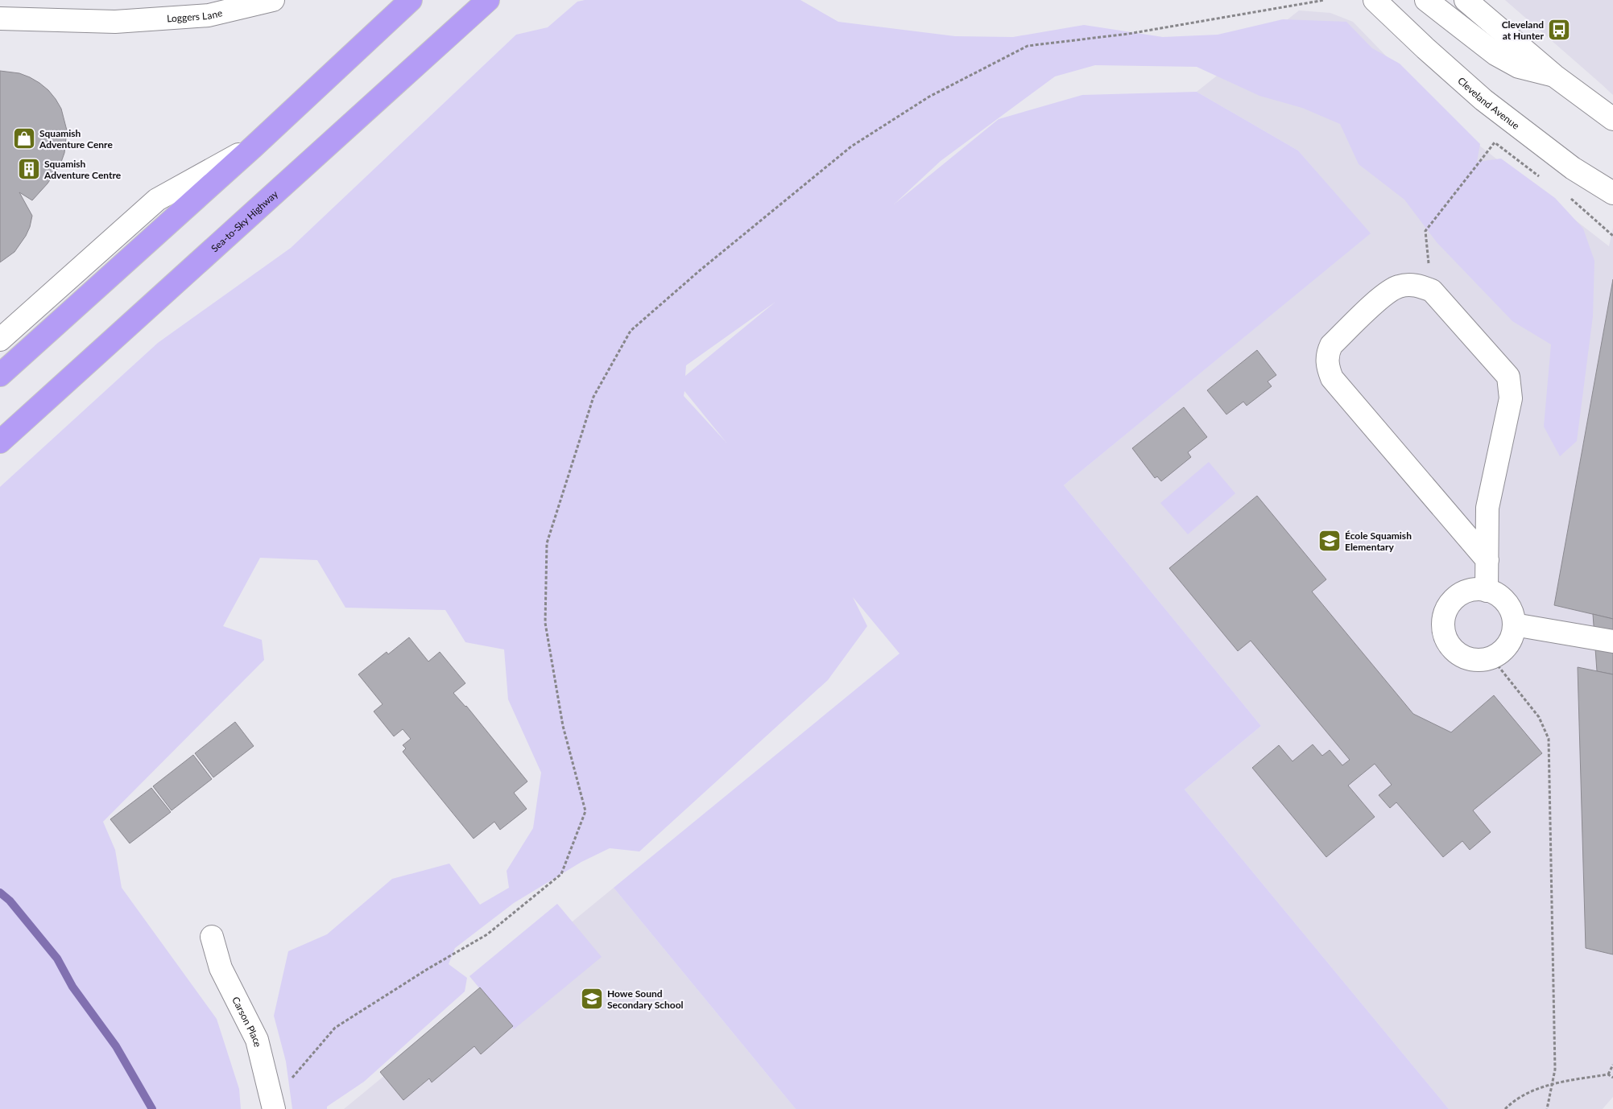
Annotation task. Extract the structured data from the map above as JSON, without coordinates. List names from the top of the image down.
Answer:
{
  "streets": {
    "highway": ["Sea-to-Sky Highway"],
    "street": ["Loggers Lane", "Cleveland Avenue", "Carson Place"]
  },
  "places": {
    "bus stop": ["Cleveland at Hunter"],
    "shop": ["Squamish Adventure Cenre"],
    "building": ["Squamish Adventure Centre"],
    "school or university": ["École Squamish Elementary", "Howe Sound Secondary School"]
  }
}
